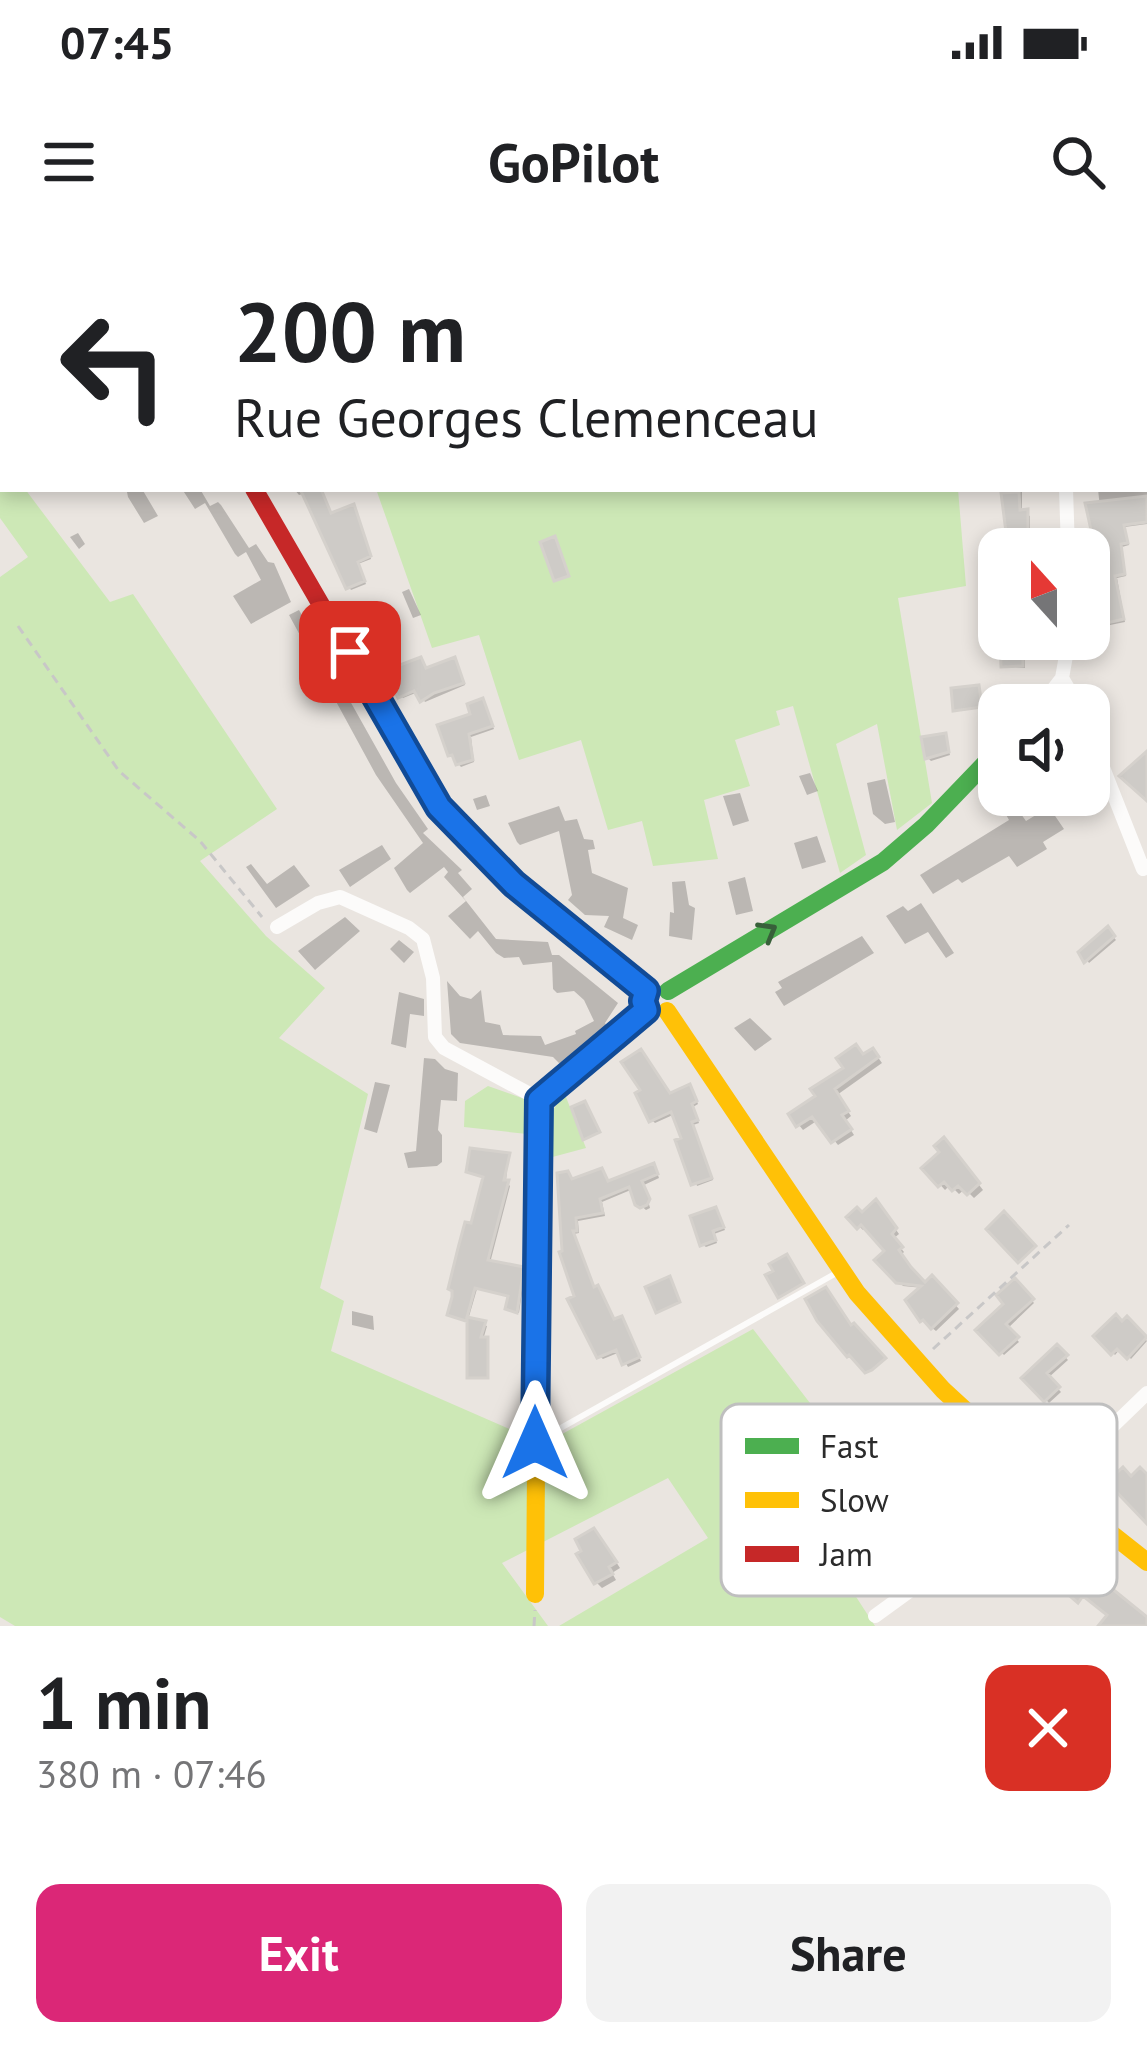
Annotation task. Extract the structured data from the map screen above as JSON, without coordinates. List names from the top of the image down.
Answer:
{
  "legend": ["Fast", "Slow", "Jam"],
  "north": "top",
  "page": {
    "status": "07:45",
    "header": "GoPilot",
    "turn": ["200 m", "Rue Georges Clemenceau"],
    "heading": ["1 min", "380 m · 07:46"],
    "buttons": ["Exit", "Share"]
  }
}
